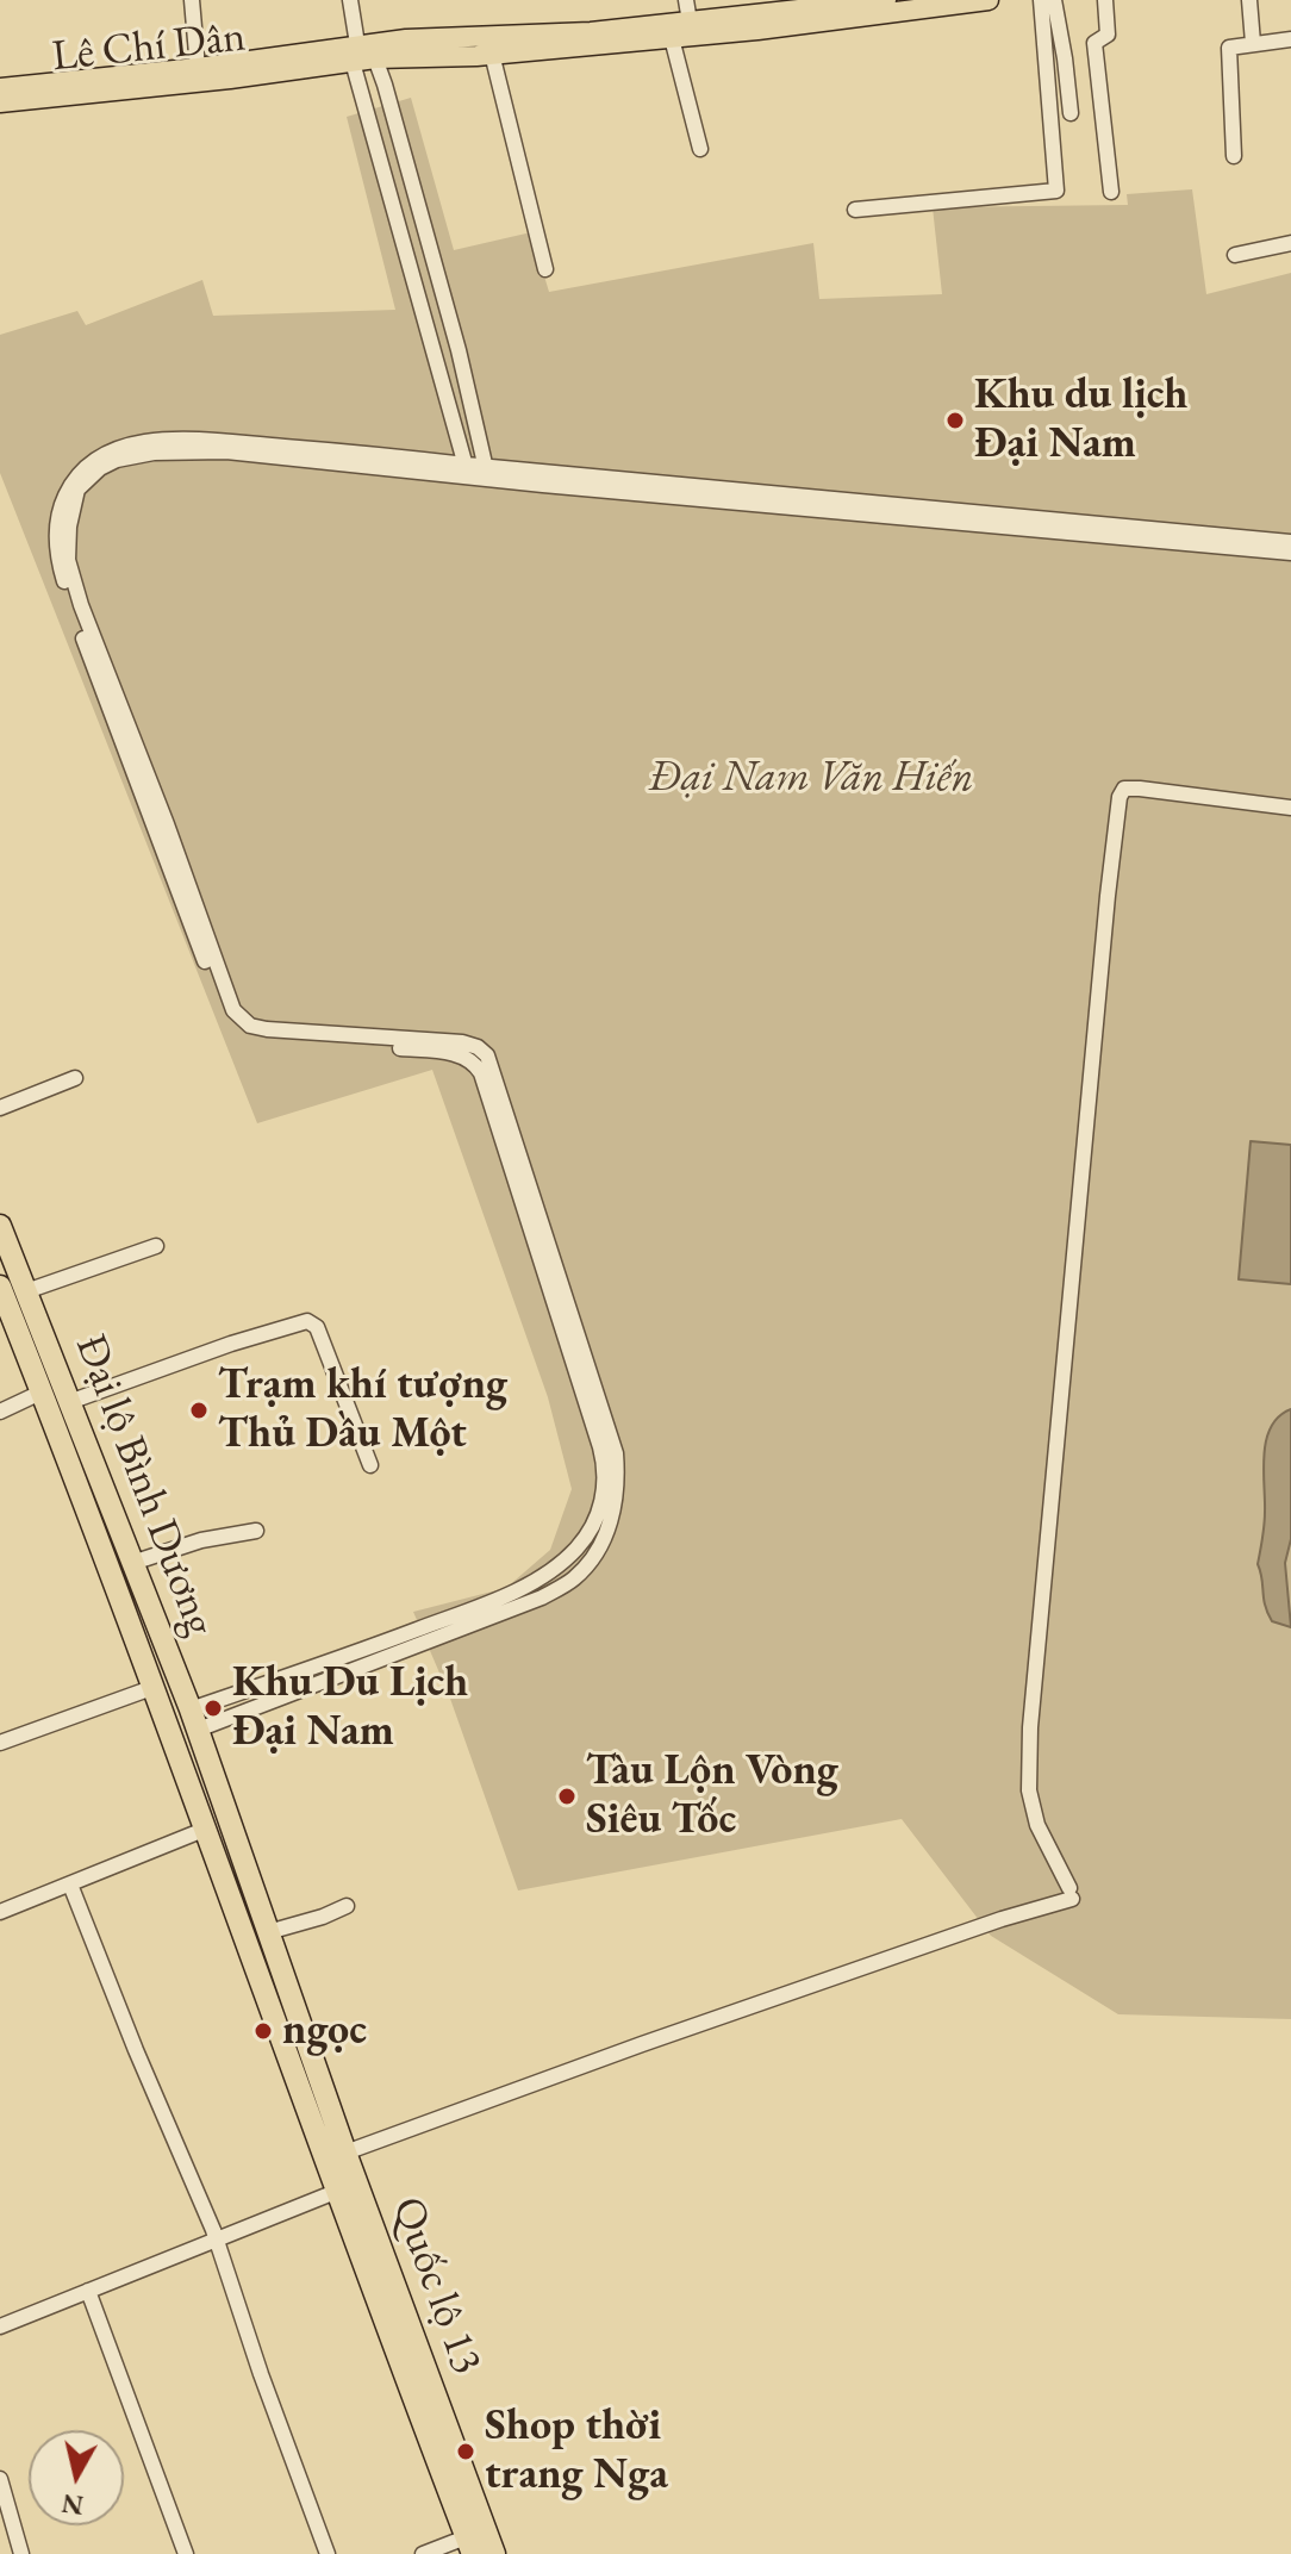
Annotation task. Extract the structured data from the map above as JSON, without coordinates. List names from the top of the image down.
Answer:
{
  "streets": {
    "highway": ["Đại lộ Bình Dương", "Quốc lộ 13"],
    "main road": ["Lê Chí Dân"]
  },
  "crossings": [
    ["Đại lộ Bình Dương", "Quốc lộ 13"]
  ],
  "parks": ["Đại Nam Văn Hiến"],
  "places": [
    "Khu du lịch Đại Nam",
    "Trạm khí tượng Thủ Dầu Một",
    "Khu Du Lịch Đại Nam",
    "Tàu Lộn Vòng Siêu Tốc",
    "ngọc",
    "Shop thời trang Nga"
  ],
  "north": "bottom"
}
